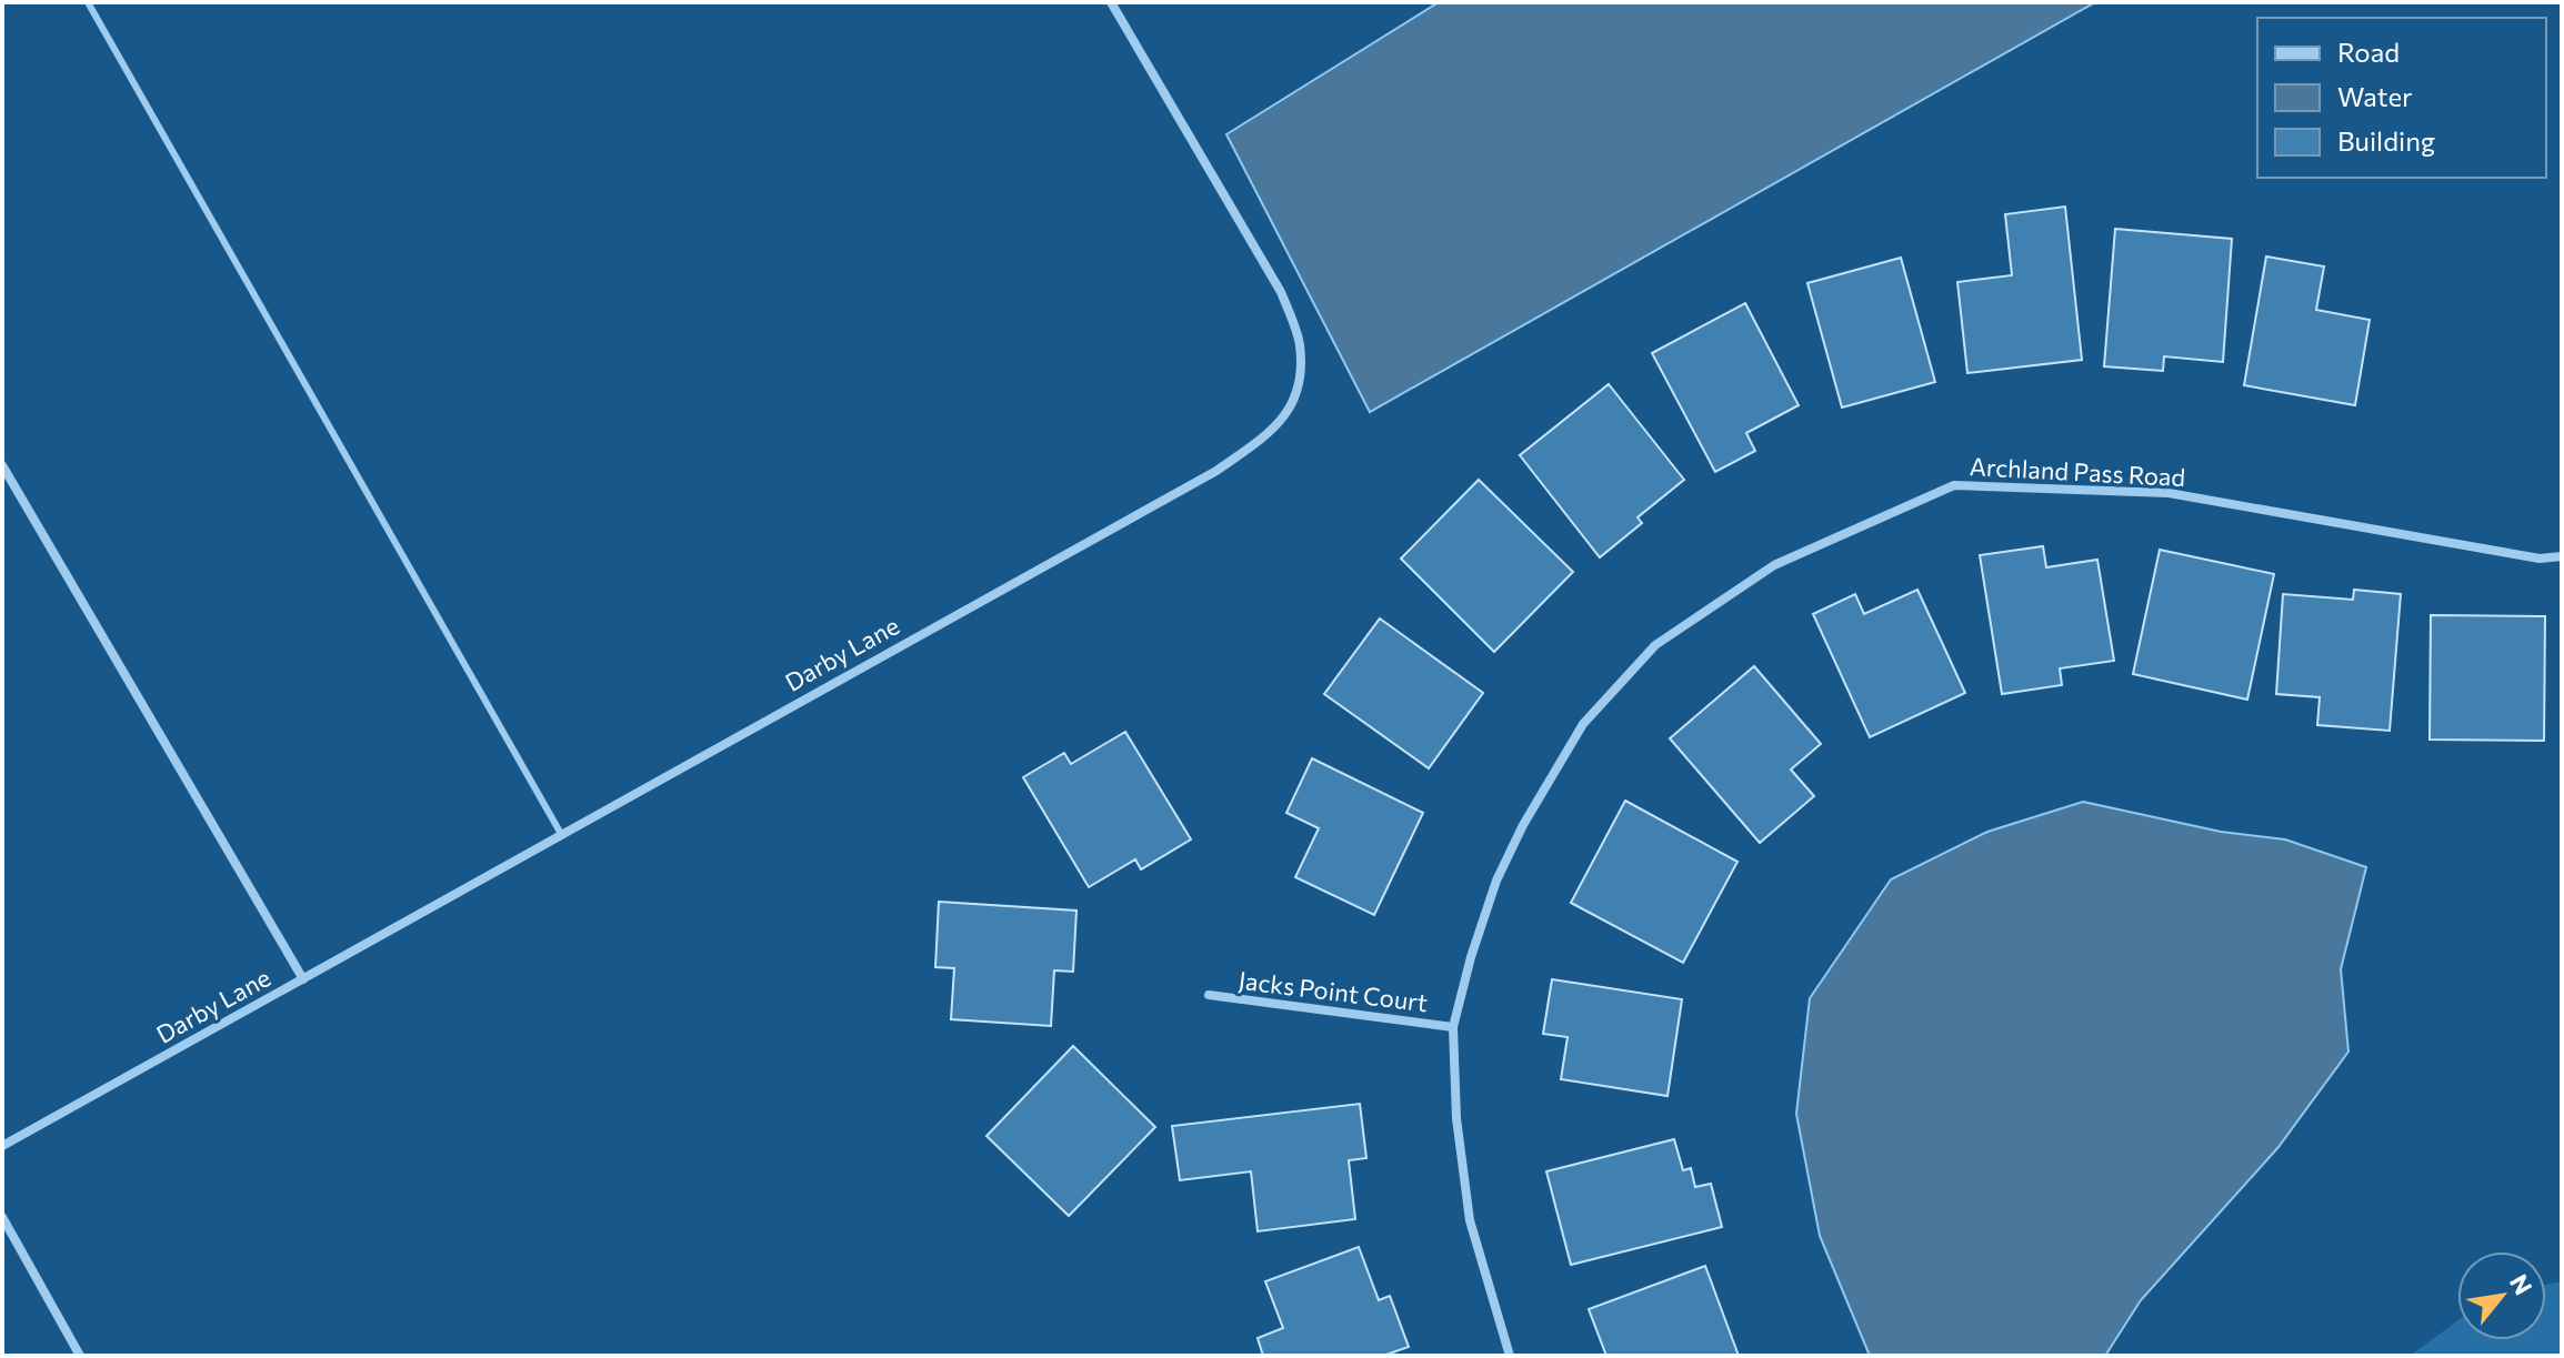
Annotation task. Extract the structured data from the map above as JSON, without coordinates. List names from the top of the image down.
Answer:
{
  "streets": {
    "street": ["Archland Pass Road", "Darby Lane", "Jacks Point Court"]
  },
  "crossings": [
    ["Archland Pass Road", "Jacks Point Court"]
  ],
  "legend": ["Road", "Water", "Building"],
  "north": "top right"
}
